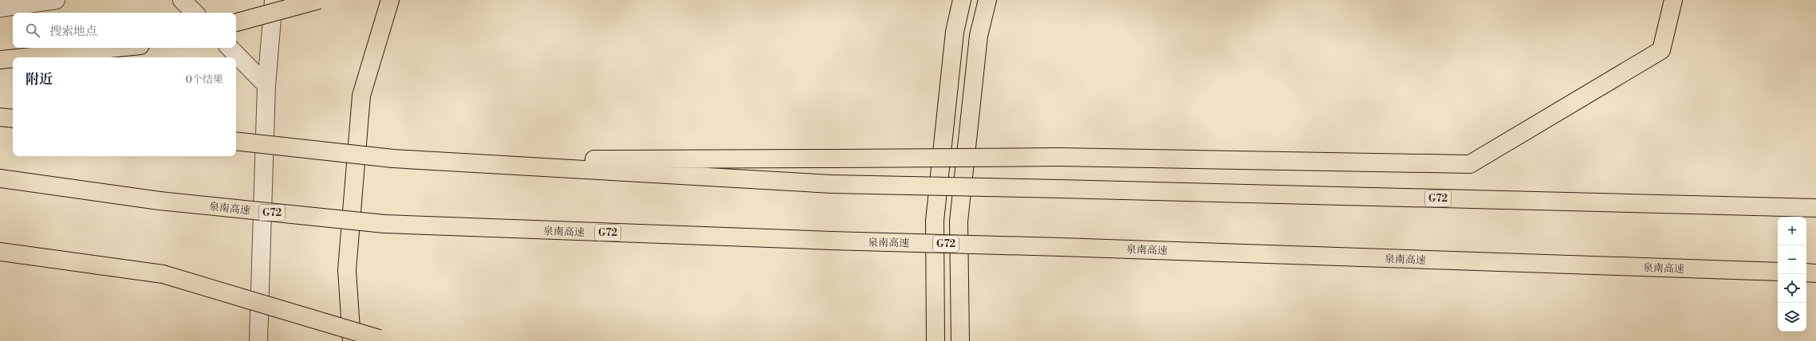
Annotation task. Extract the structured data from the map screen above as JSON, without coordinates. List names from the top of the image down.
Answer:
{
  "streets": {
    "highway": ["G72", "泉南高速"]
  },
  "page": {
    "search": "搜索地点",
    "heading": ["附近", "0个结果"],
    "map_buttons": ["+", "−"]
  }
}
